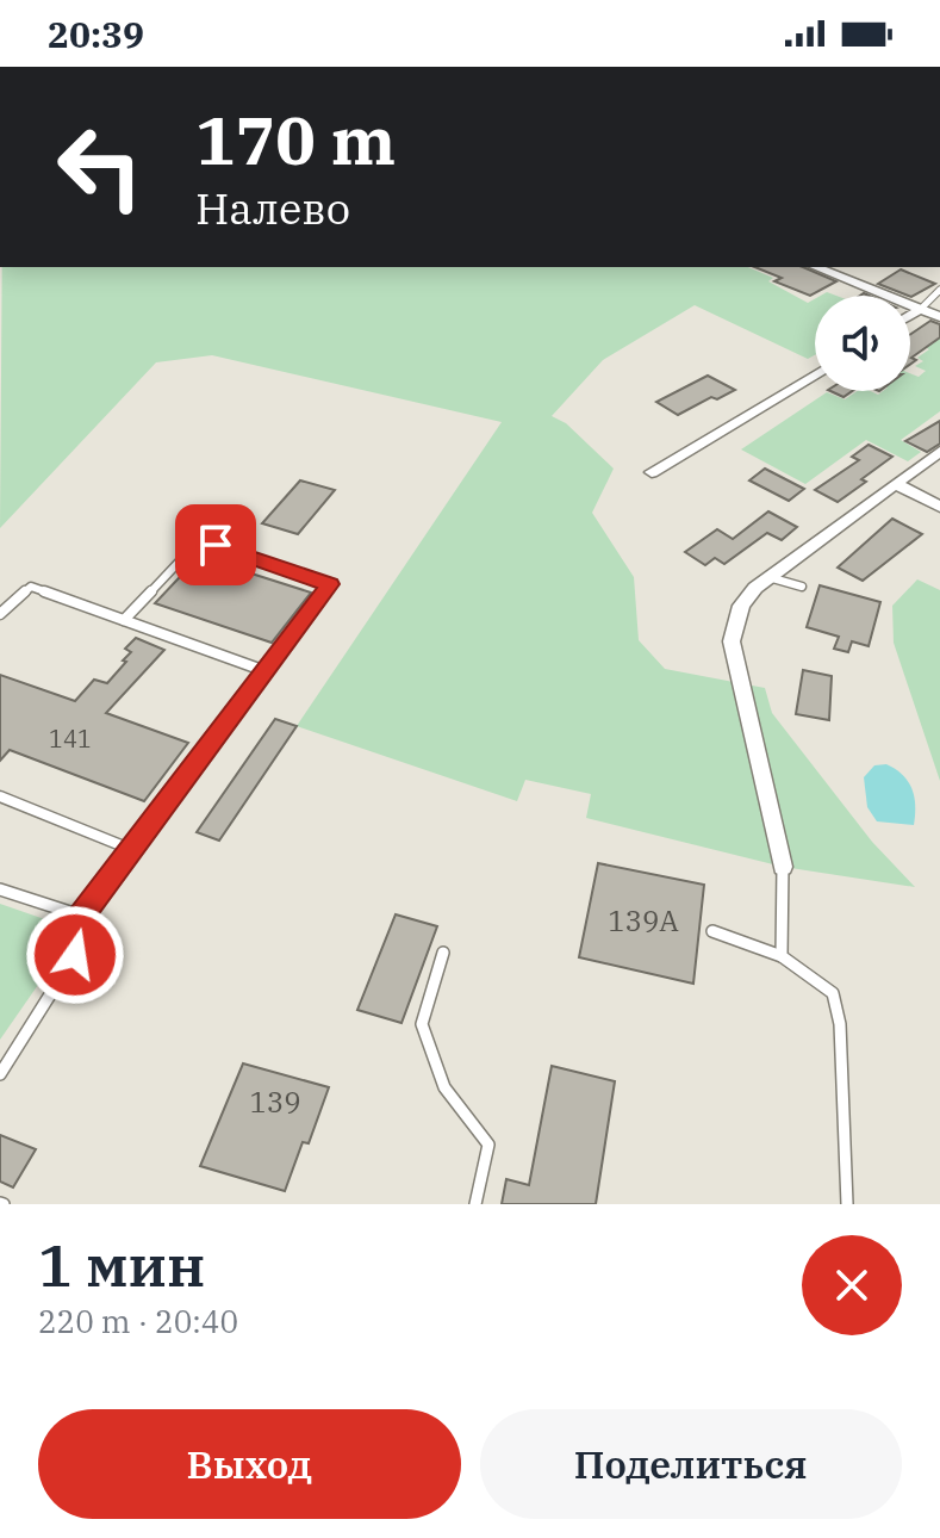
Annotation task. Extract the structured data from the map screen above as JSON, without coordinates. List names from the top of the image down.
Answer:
{
  "house_numbers": ["141", "139А", "139"],
  "page": {
    "status": "20:39",
    "turn": ["170 m", "Налево"],
    "heading": ["1 мин", "220 m · 20:40"],
    "buttons": ["Выход", "Поделиться"]
  }
}
